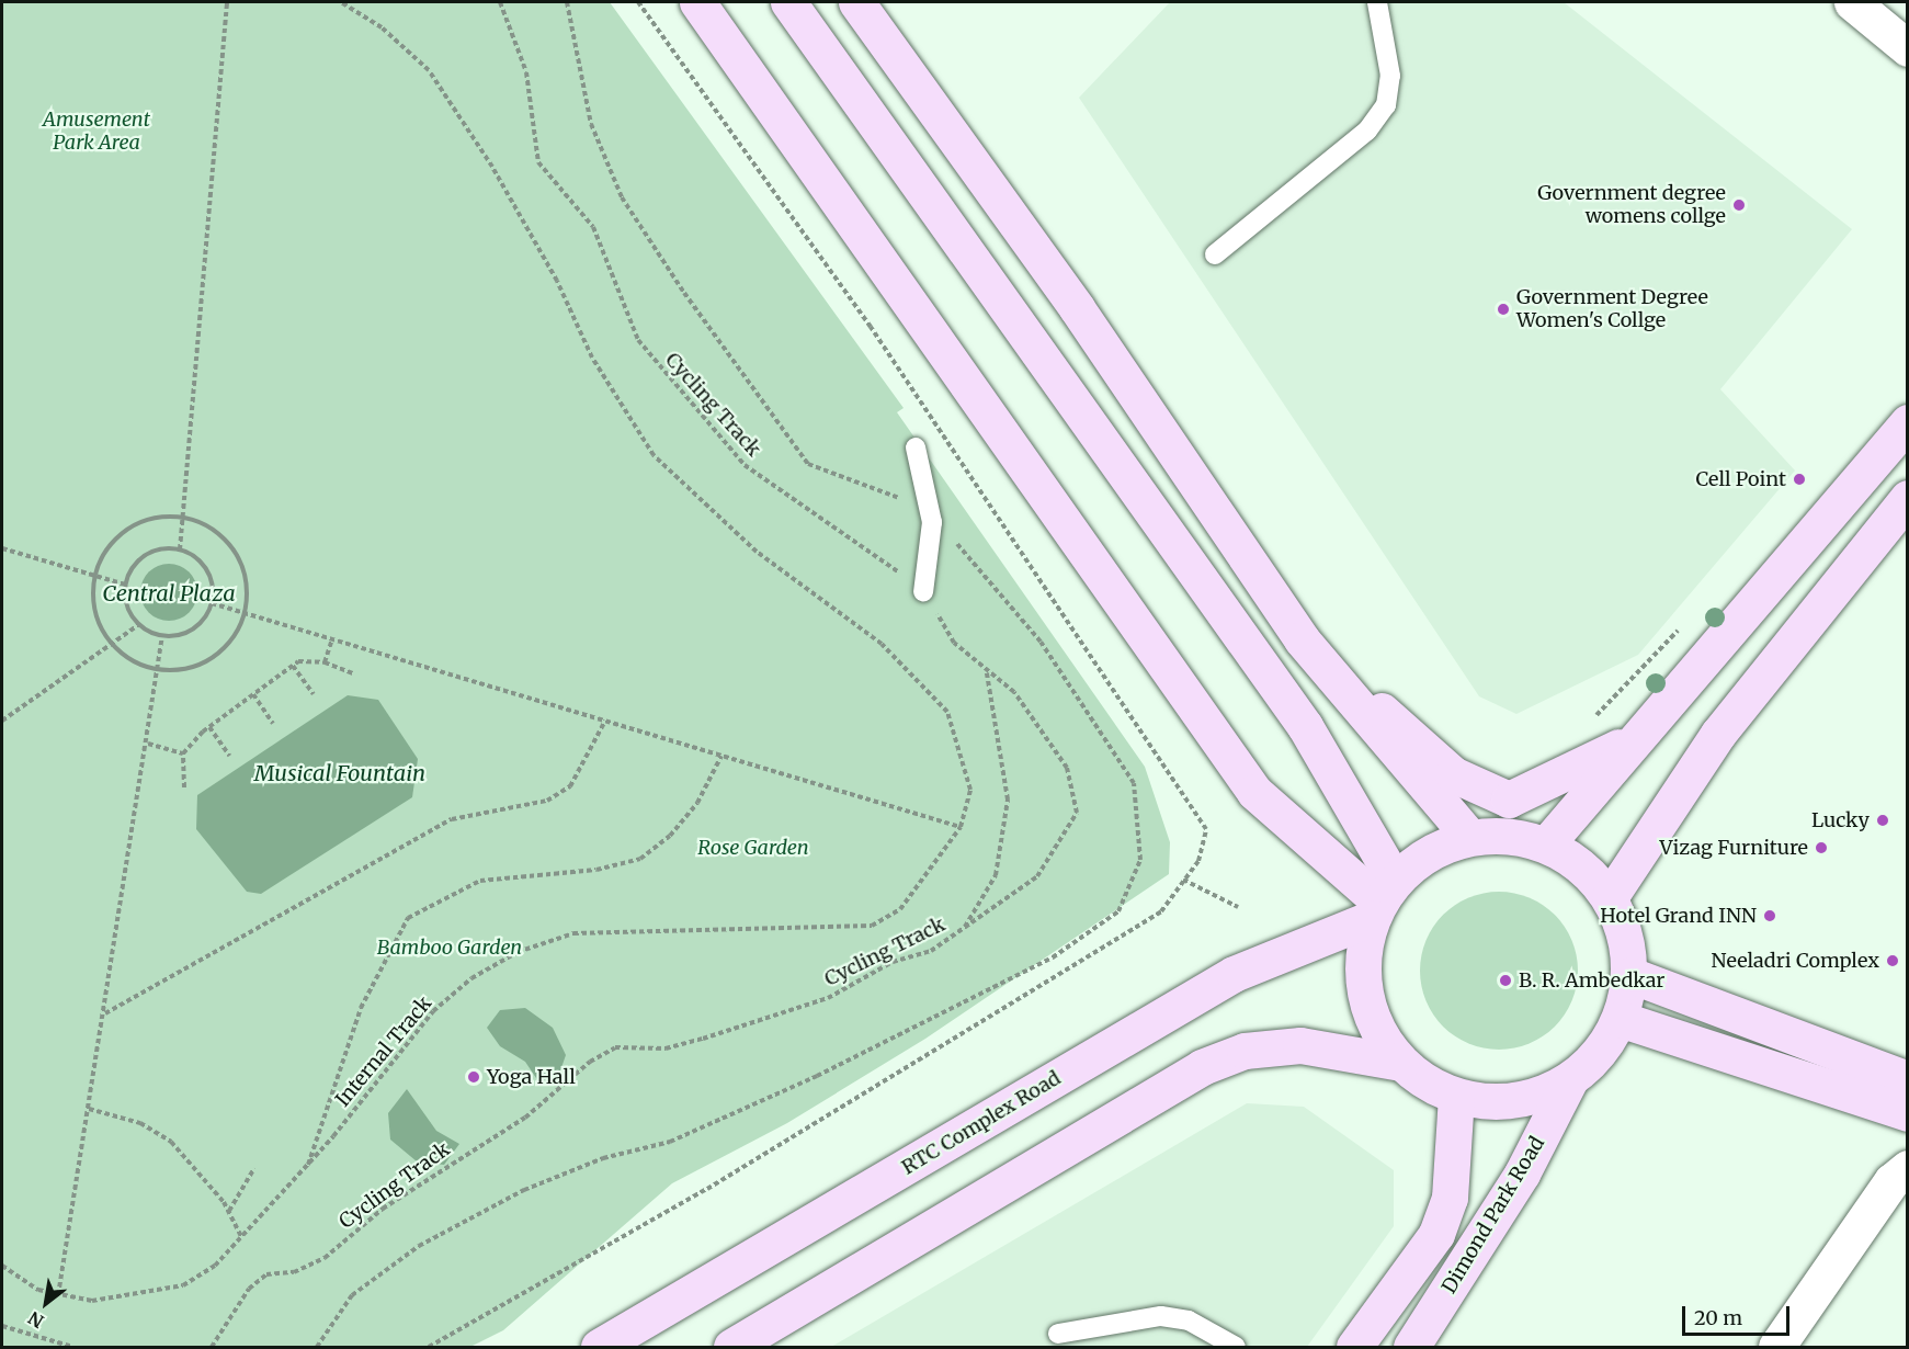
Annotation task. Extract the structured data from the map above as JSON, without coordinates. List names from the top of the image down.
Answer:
{
  "streets": {
    "main road": ["RTC Complex Road", "Dimond Park Road"],
    "path": ["Cycling Track", "Internal Track"]
  },
  "water": ["Central Plaza", "Musical Fountain"],
  "parks": ["Amusement Park Area", "Rose Garden", "Bamboo Garden"],
  "places": [
    "Government degree womens collge",
    "Government Degree Women's Collge",
    "Cell Point",
    "Lucky",
    "Vizag Furniture",
    "Hotel Grand INN",
    "Neeladri Complex",
    "B. R. Ambedkar",
    "Yoga Hall"
  ],
  "scale_bar": "20 m",
  "north": "bottom left"
}
